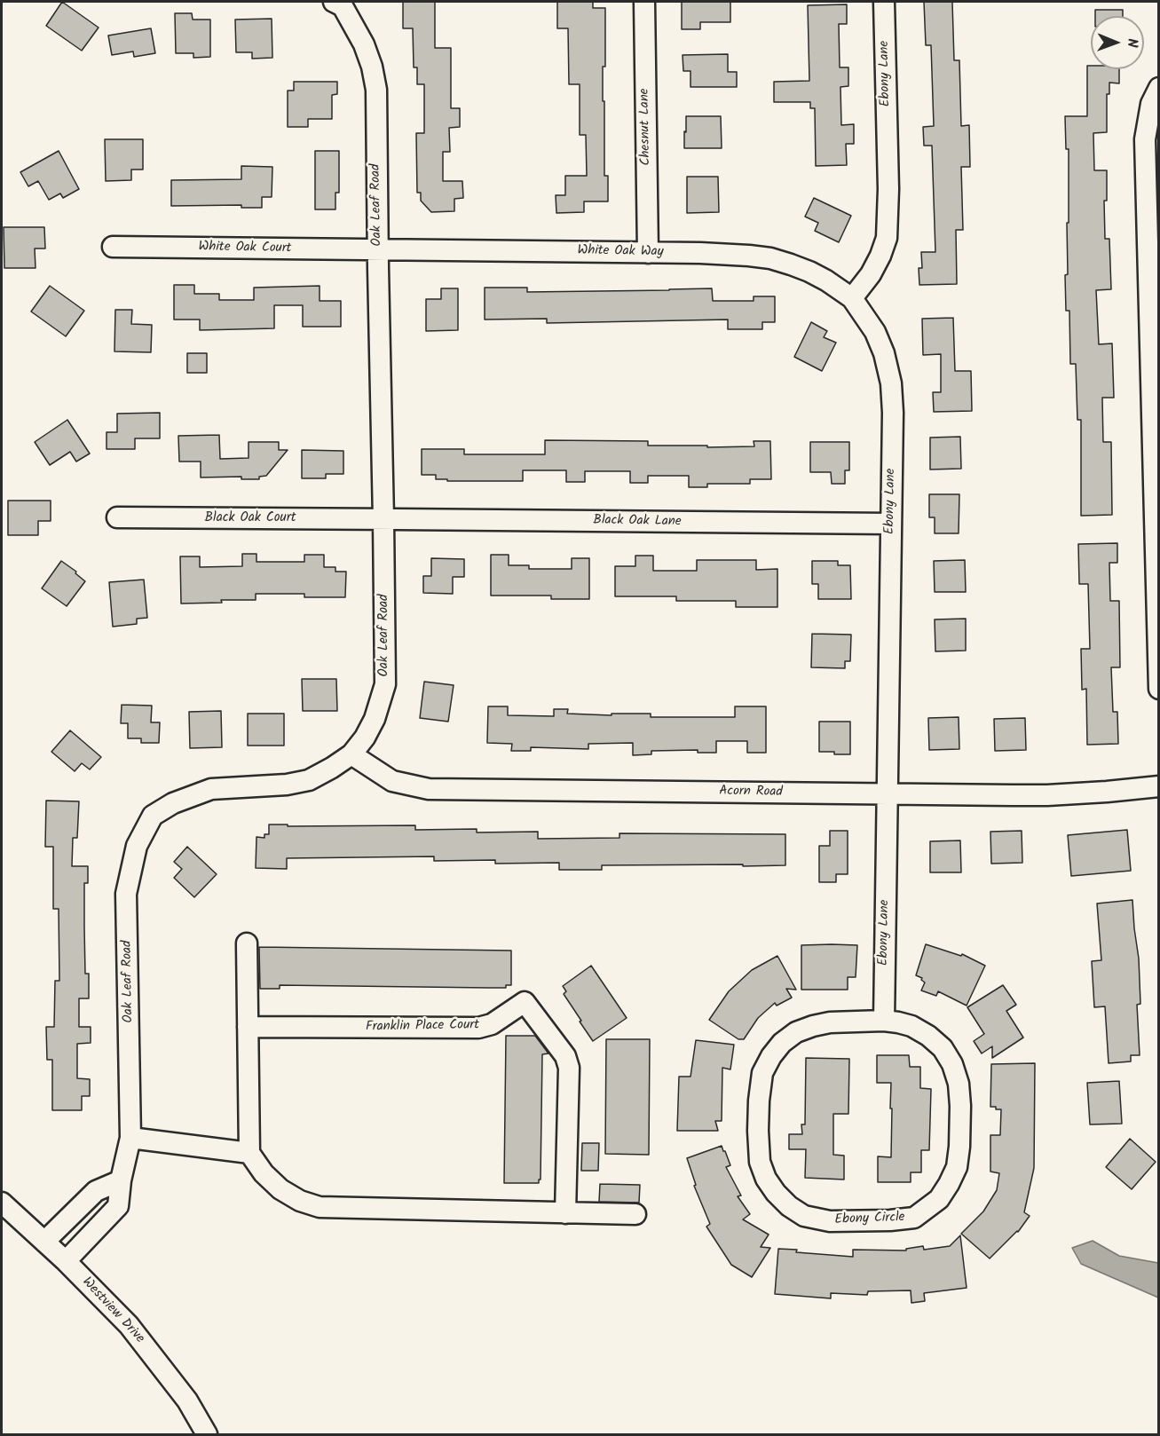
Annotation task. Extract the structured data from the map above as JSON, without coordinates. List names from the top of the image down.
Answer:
{
  "streets": {
    "street": [
      "Ebony Lane",
      "Chesnut Lane",
      "Oak Leaf Road",
      "White Oak Court",
      "White Oak Way",
      "Black Oak Court",
      "Black Oak Lane",
      "Acorn Road",
      "Franklin Place Court",
      "Ebony Circle",
      "Westview Drive"
    ]
  },
  "crossings": [
    ["Ebony Lane", "White Oak Way"],
    ["Ebony Lane", "Black Oak Lane"],
    ["Ebony Lane", "Acorn Road"],
    ["Ebony Lane", "Ebony Circle"],
    ["Chesnut Lane", "White Oak Way"],
    ["Oak Leaf Road", "White Oak Court"],
    ["Oak Leaf Road", "White Oak Way"],
    ["Oak Leaf Road", "Black Oak Court"],
    ["Oak Leaf Road", "Black Oak Lane"],
    ["Oak Leaf Road", "Acorn Road"],
    ["Oak Leaf Road", "Westview Drive"],
    ["White Oak Court", "White Oak Way"],
    ["Black Oak Court", "Black Oak Lane"]
  ],
  "north": "right"
}
